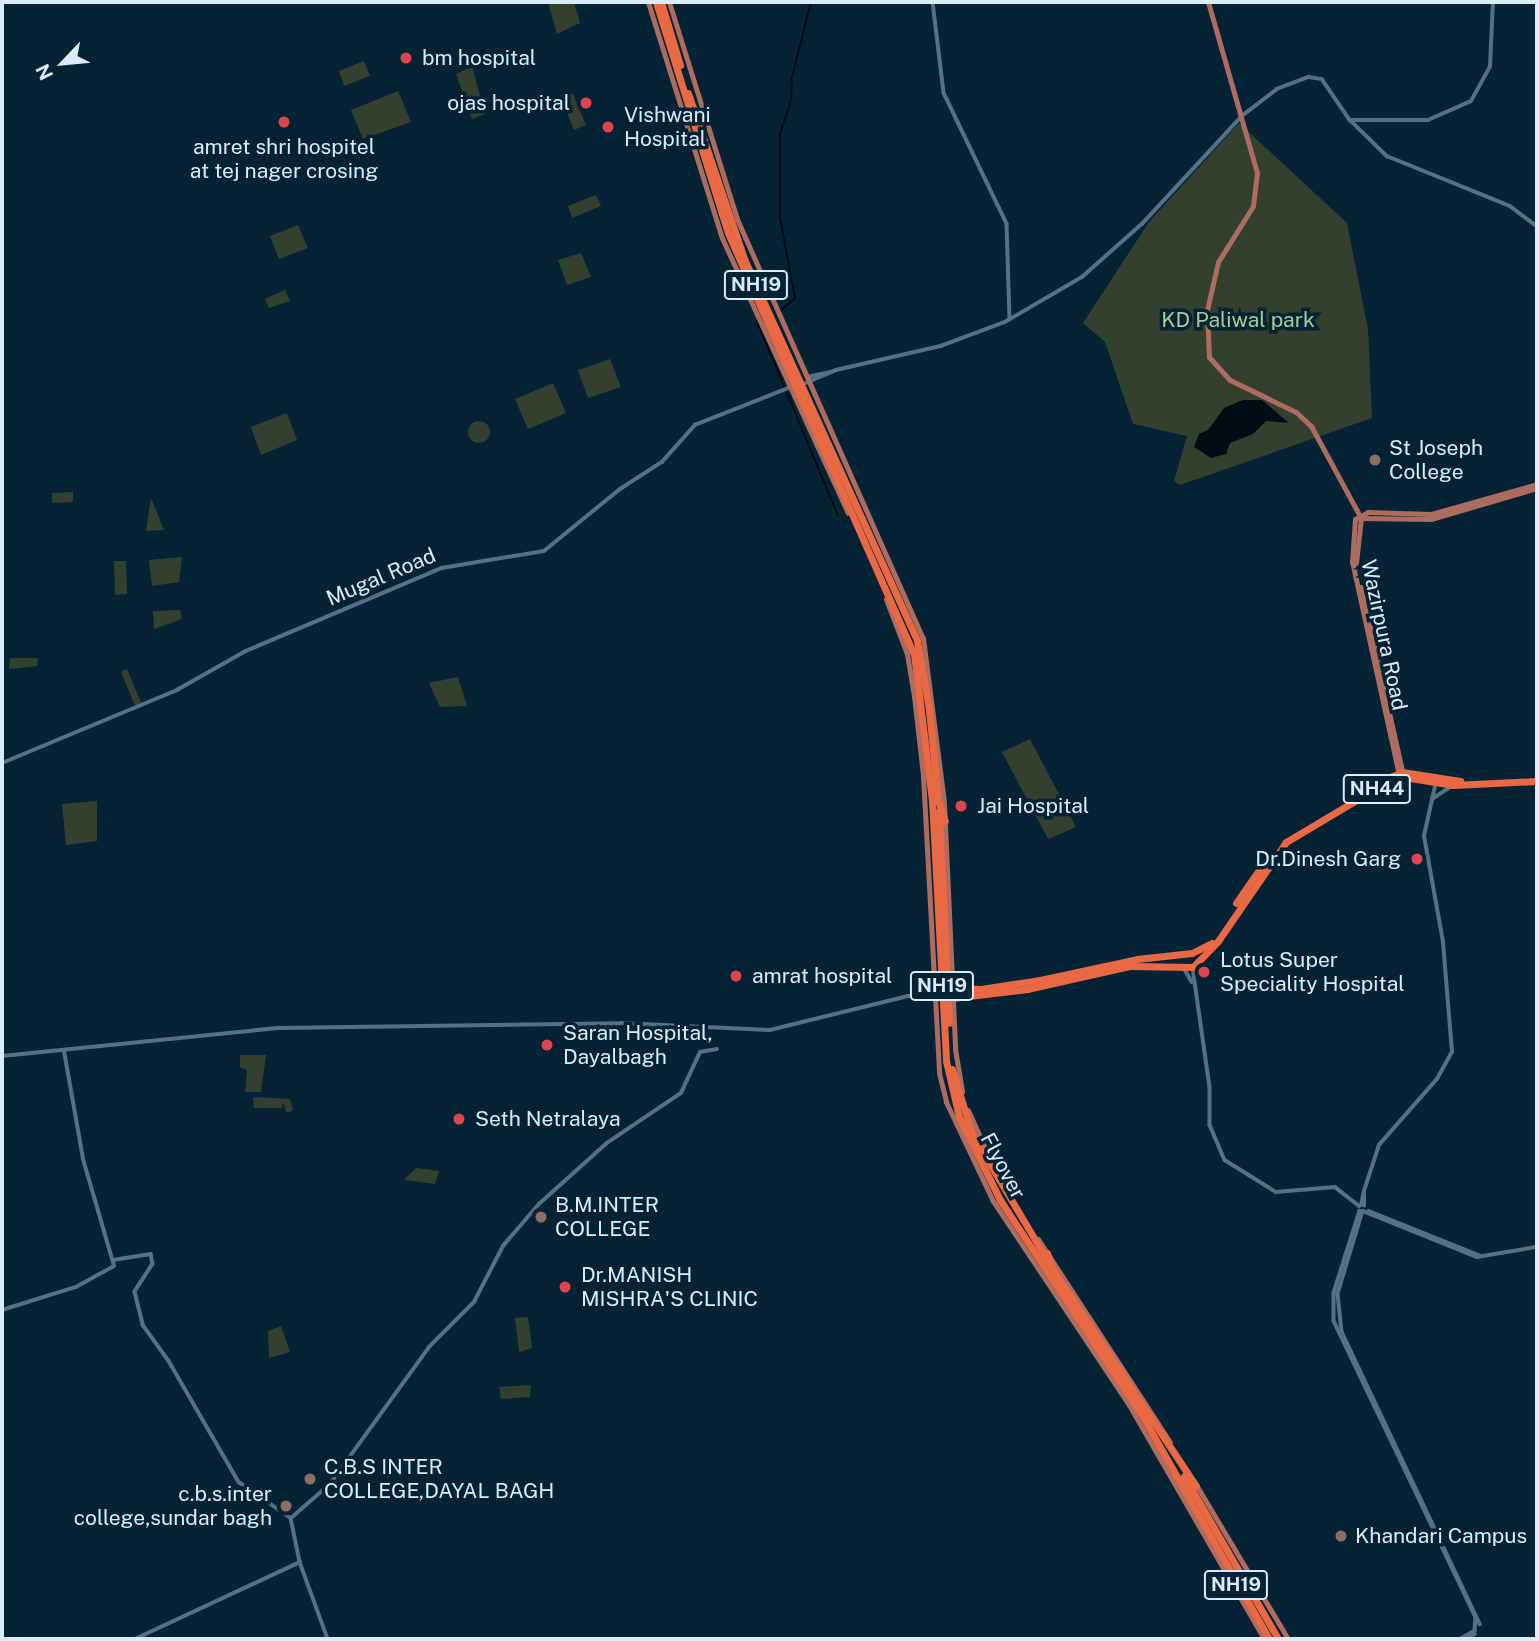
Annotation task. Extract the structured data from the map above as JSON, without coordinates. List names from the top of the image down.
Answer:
{
  "streets": {
    "highway": ["NH19", "NH44", "Flyover"],
    "main road": ["Wazirpura Road"],
    "street": ["Mugal Road"]
  },
  "crossings": [
    ["NH19", "Flyover"],
    ["Wazirpura Road", "NH44"]
  ],
  "parks": ["KD Paliwal park"],
  "places": [
    "bm hospital",
    "ojas hospital",
    "amret shri hospitel at tej nager crosing",
    "Vishwani Hospital",
    "St Joseph College",
    "Jai Hospital",
    "Dr.Dinesh Garg",
    "Lotus Super Speciality Hospital",
    "amrat hospital",
    "Saran Hospital, Dayalbagh",
    "Seth Netralaya",
    "B.M.INTER COLLEGE",
    "Dr.MANISH MISHRA'S CLINIC",
    "C.B.S INTER COLLEGE,DAYAL BAGH",
    "c.b.s.inter college,sundar bagh",
    "Khandari Campus"
  ],
  "north": "bottom left"
}
